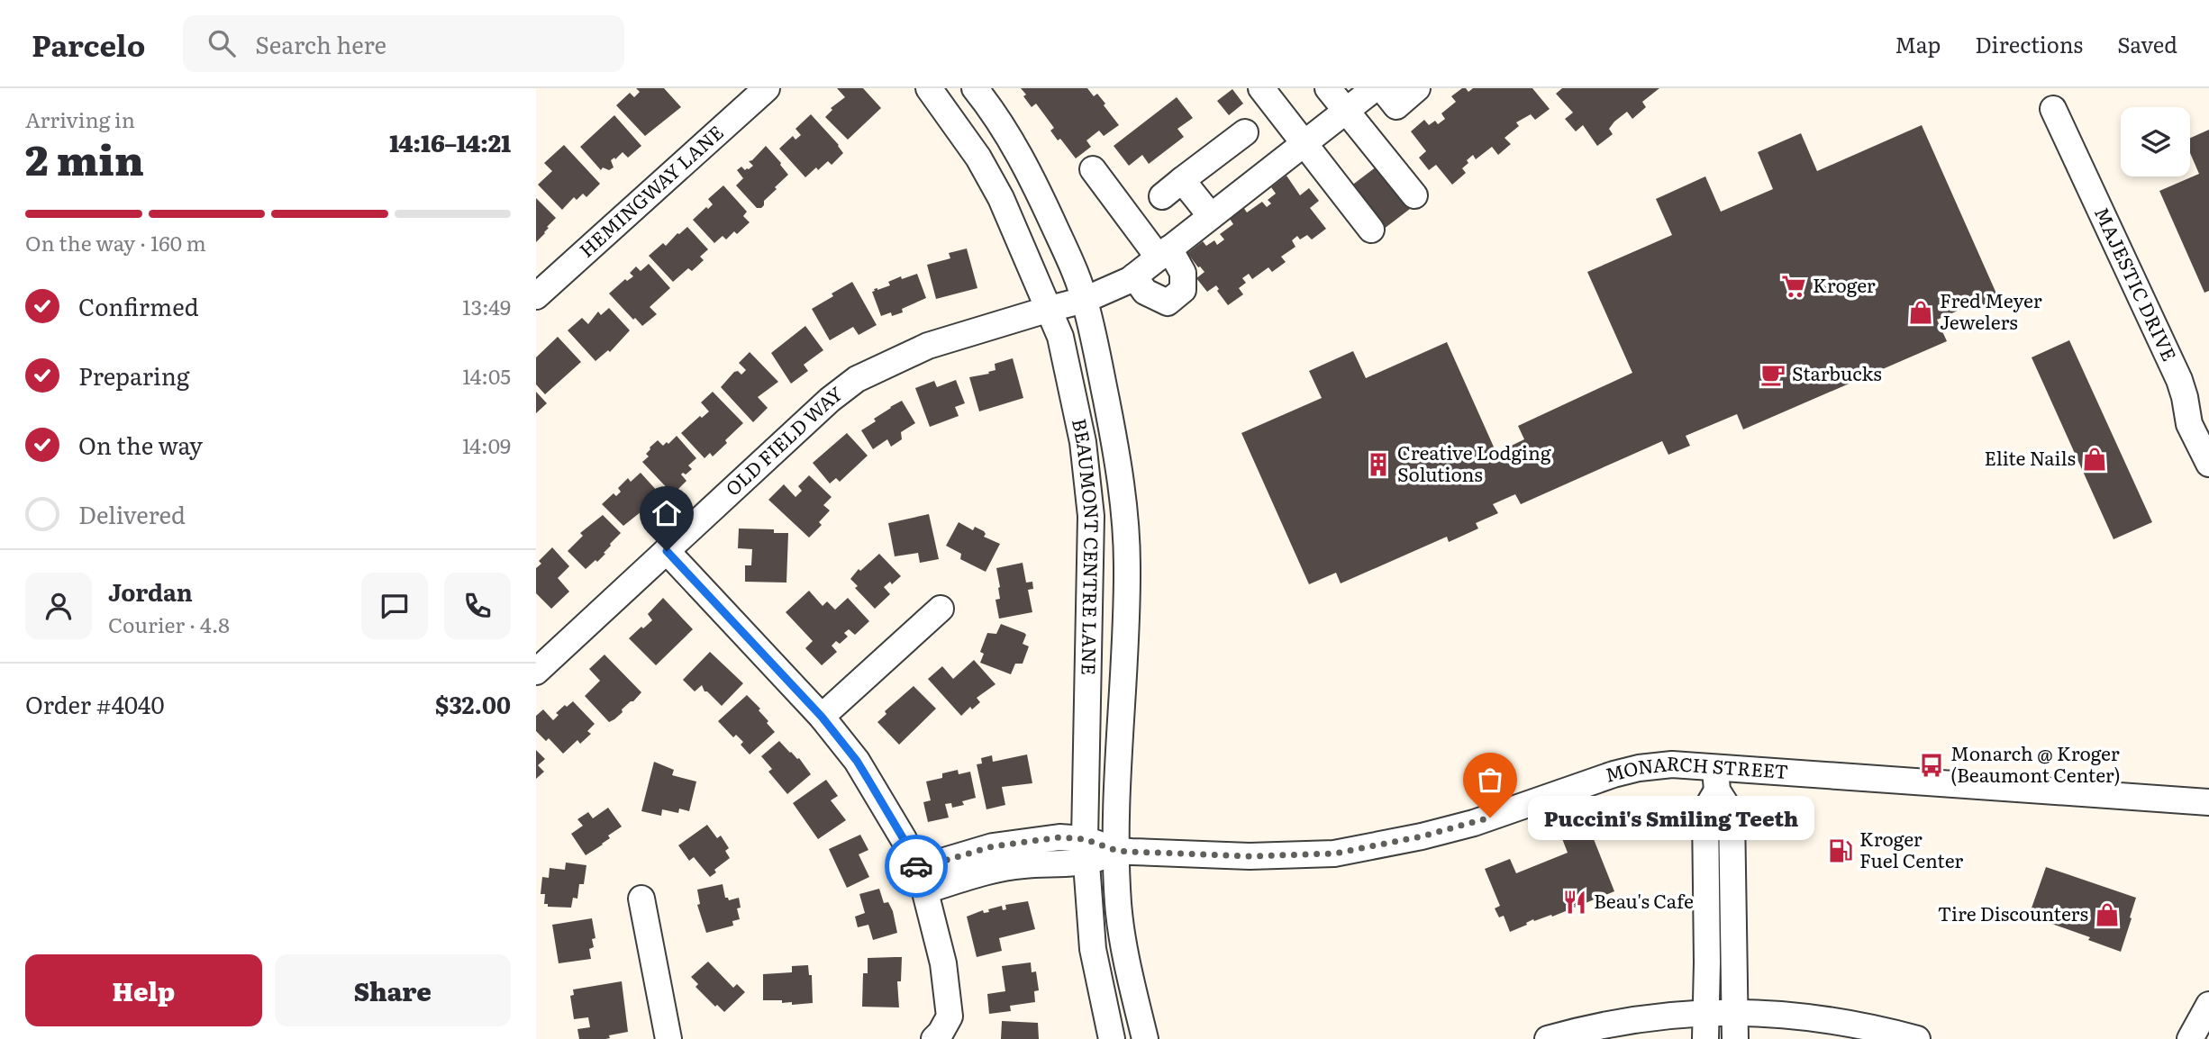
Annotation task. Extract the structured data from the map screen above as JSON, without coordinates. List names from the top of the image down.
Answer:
{
  "streets": {
    "street": [
      "HEMINGWAY LANE",
      "MAJESTIC DRIVE",
      "OLD FIELD WAY",
      "BEAUMONT CENTRE LANE",
      "MONARCH STREET"
    ]
  },
  "crossings": [
    ["OLD FIELD WAY", "BEAUMONT CENTRE LANE"],
    ["BEAUMONT CENTRE LANE", "MONARCH STREET"]
  ],
  "places": {
    "supermarket": ["Kroger"],
    "shop": ["Fred Meyer Jewelers", "Elite Nails", "Tire Discounters"],
    "cafe": ["Starbucks"],
    "building": ["Creative Lodging Solutions"],
    "bus stop": ["Monarch @ Kroger (Beaumont Center)"],
    "other": ["Puccini's Smiling Teeth"],
    "fuel station": ["Kroger Fuel Center"],
    "restaurant": ["Beau's Cafe"]
  },
  "page": {
    "header": "Parcelo",
    "search": "Search here",
    "nav": ["Map", "Directions", "Saved"],
    "heading": ["2 min", "Arriving in", "14:16–14:21"],
    "panel": [
      "Jordan",
      "Courier · 4.8",
      "Order #4040",
      "$32.00"
    ],
    "bar": "On the way · 160 m",
    "list": [
      ["Confirmed", "13:49"],
      ["Preparing", "14:05"],
      ["On the way", "14:09"],
      "Delivered"
    ],
    "bubble": "Puccini's Smiling Teeth",
    "buttons": ["Help", "Share"]
  }
}
